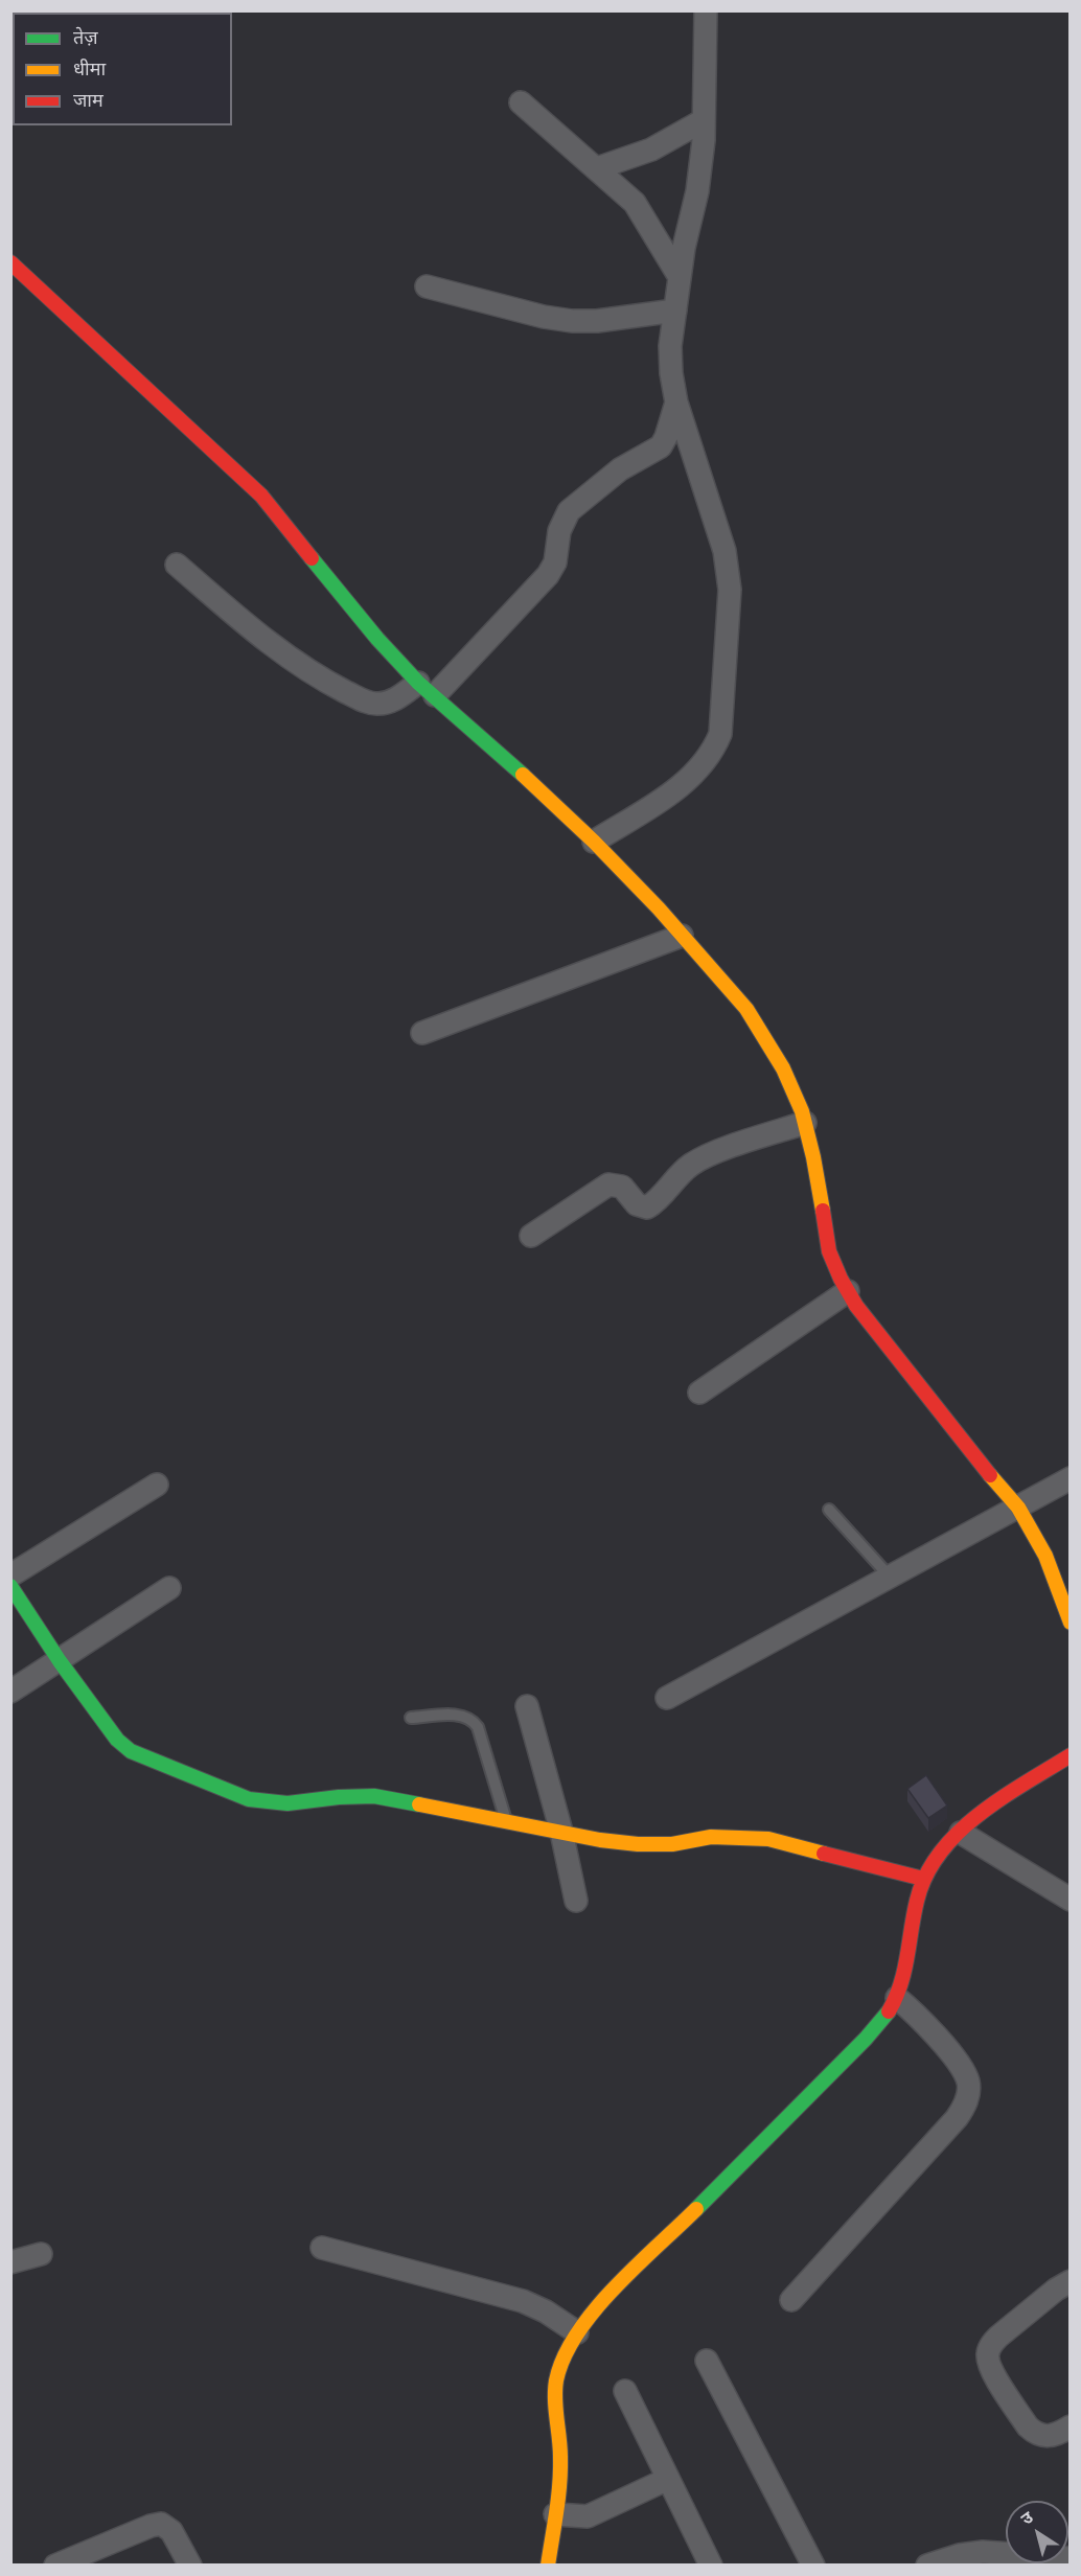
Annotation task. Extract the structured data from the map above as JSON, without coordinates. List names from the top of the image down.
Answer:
{
  "legend": ["तेज़", "धीमा", "जाम"],
  "north": "top left"
}
